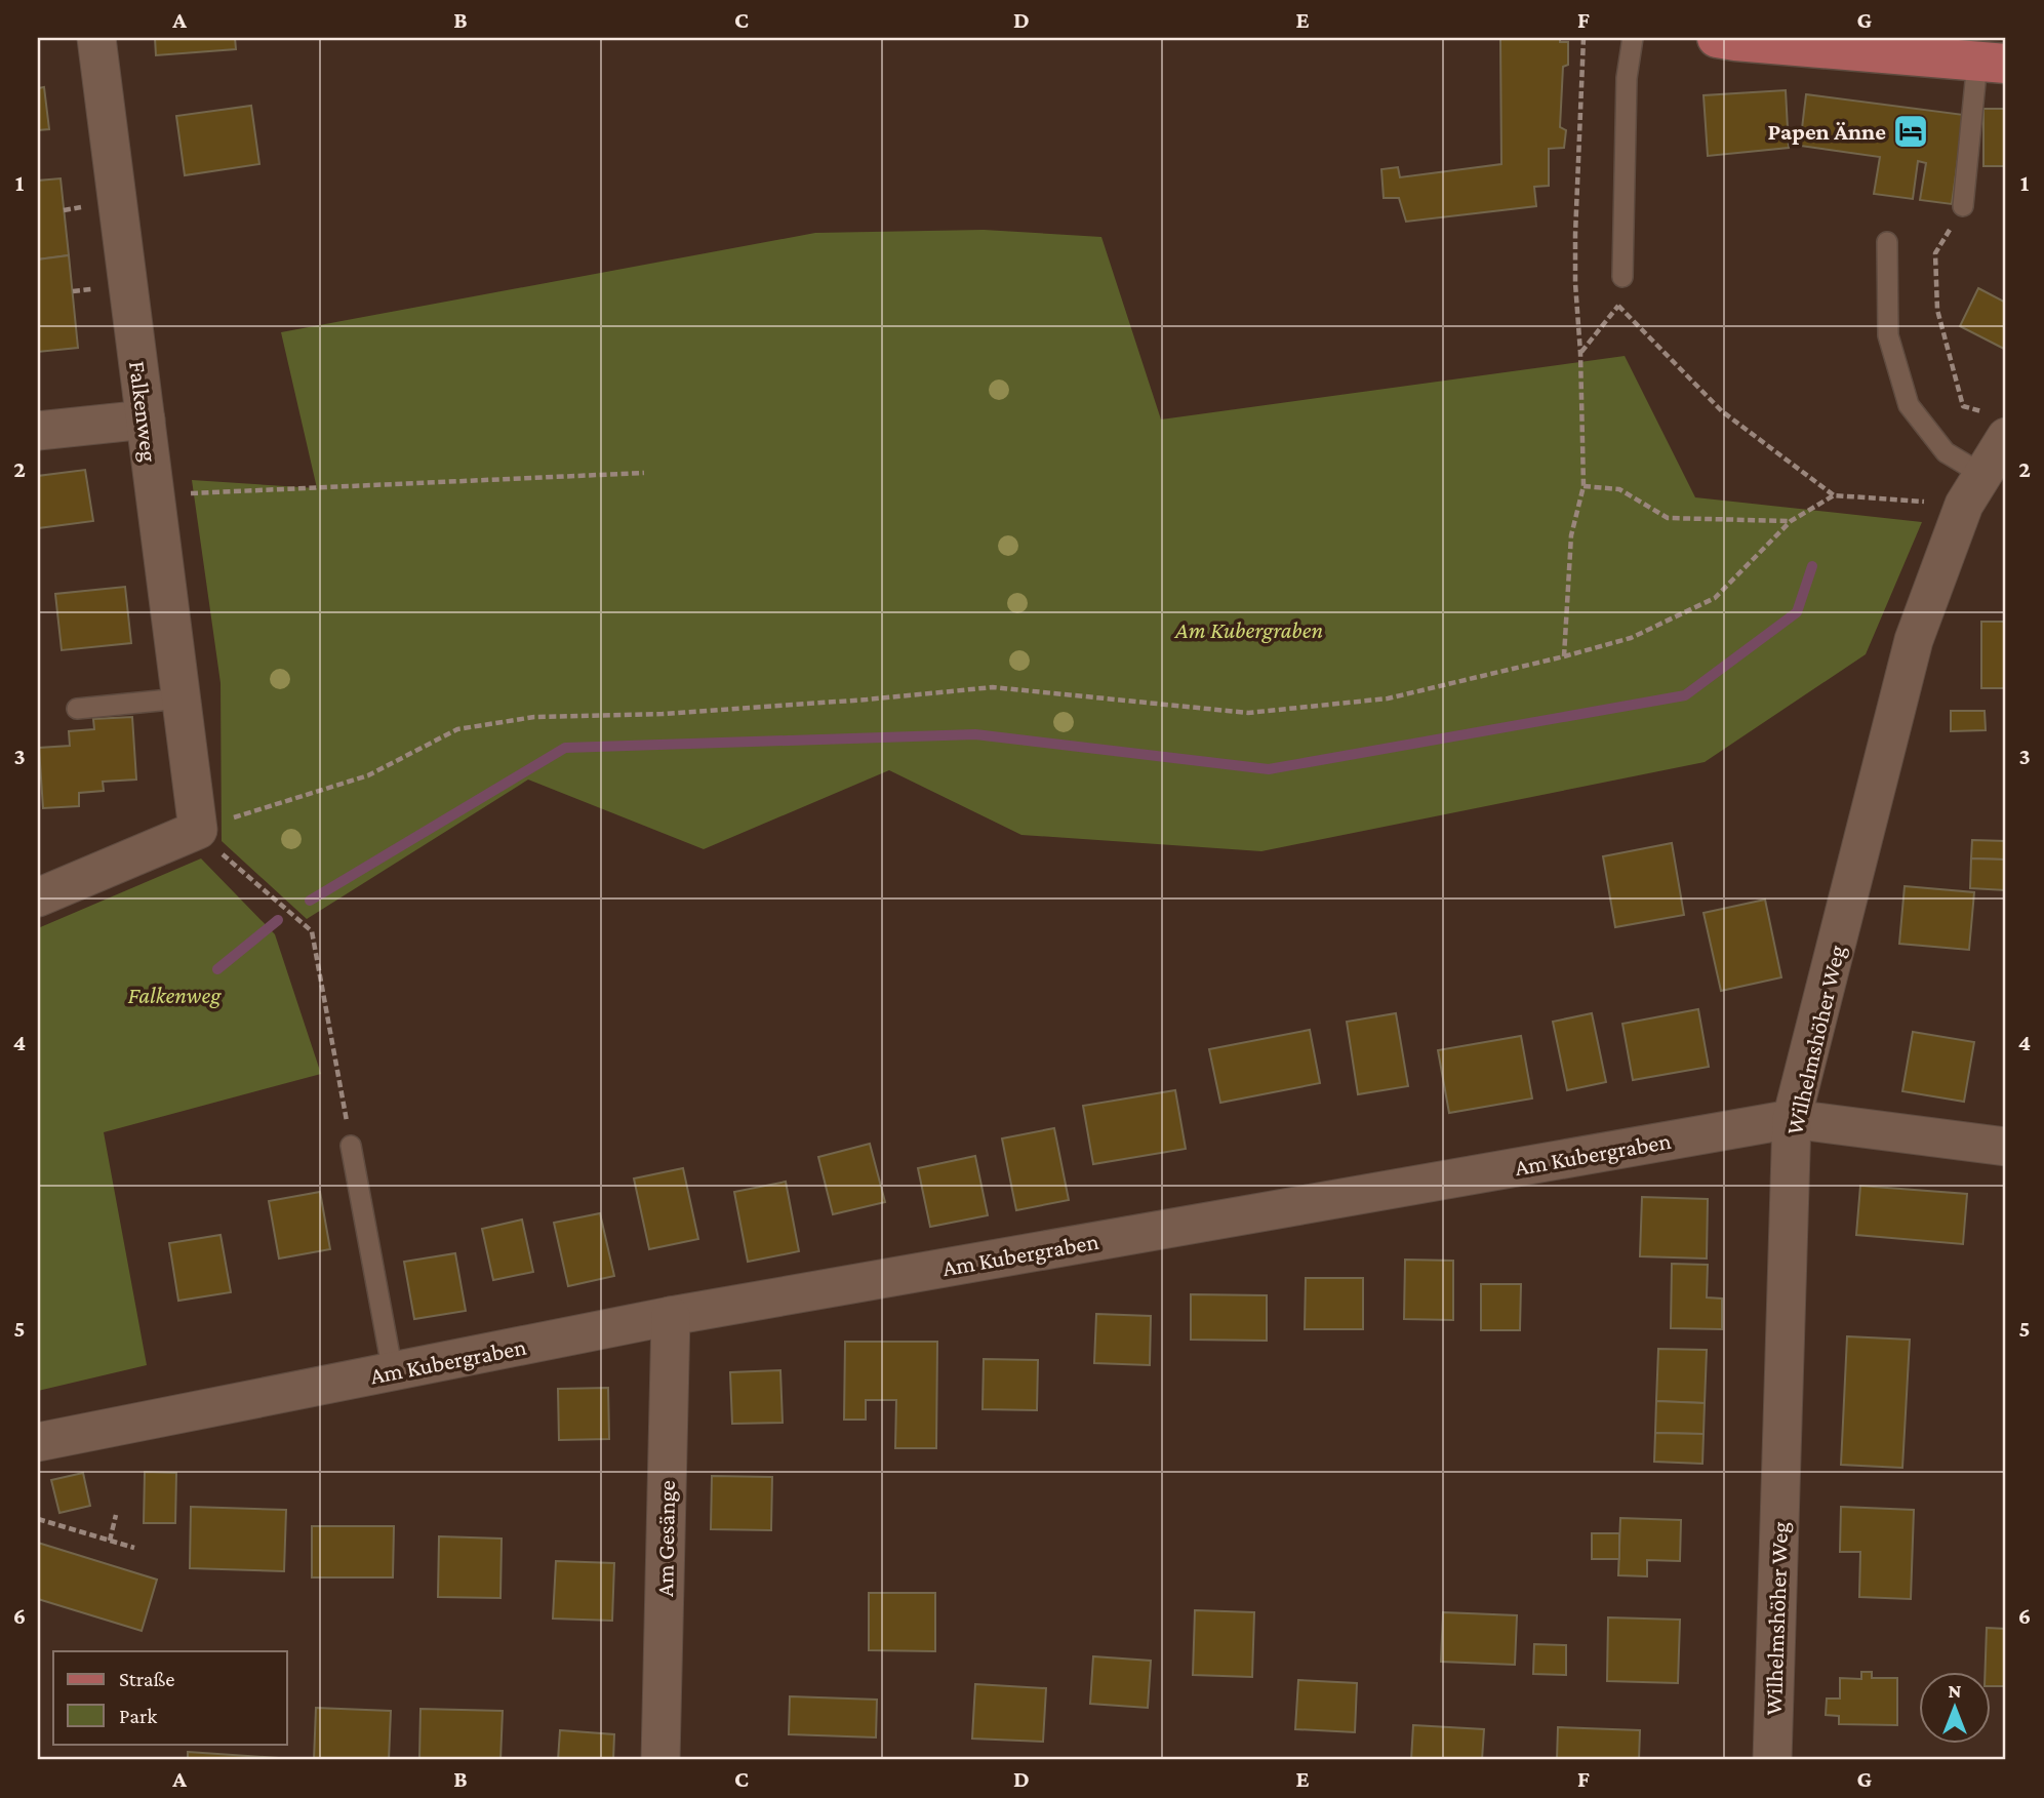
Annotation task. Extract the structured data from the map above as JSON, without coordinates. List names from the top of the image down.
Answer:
{
  "streets": {
    "street": [
      "Falkenweg",
      "Wilhelmshöher Weg",
      "Am Kubergraben",
      "Am Gesänge"
    ]
  },
  "crossings": [
    ["Wilhelmshöher Weg", "Am Kubergraben"],
    ["Am Kubergraben", "Am Gesänge"]
  ],
  "parks": ["Am Kubergraben", "Falkenweg"],
  "places": {
    "hotel": ["Papen Änne"]
  },
  "legend": ["Straße", "Park"],
  "north": "top",
  "grid": {
    "columns": [
      "A",
      "B",
      "C",
      "D",
      "E",
      "F",
      "G"
    ],
    "rows": [
      "1",
      "2",
      "3",
      "4",
      "5",
      "6"
    ]
  }
}
